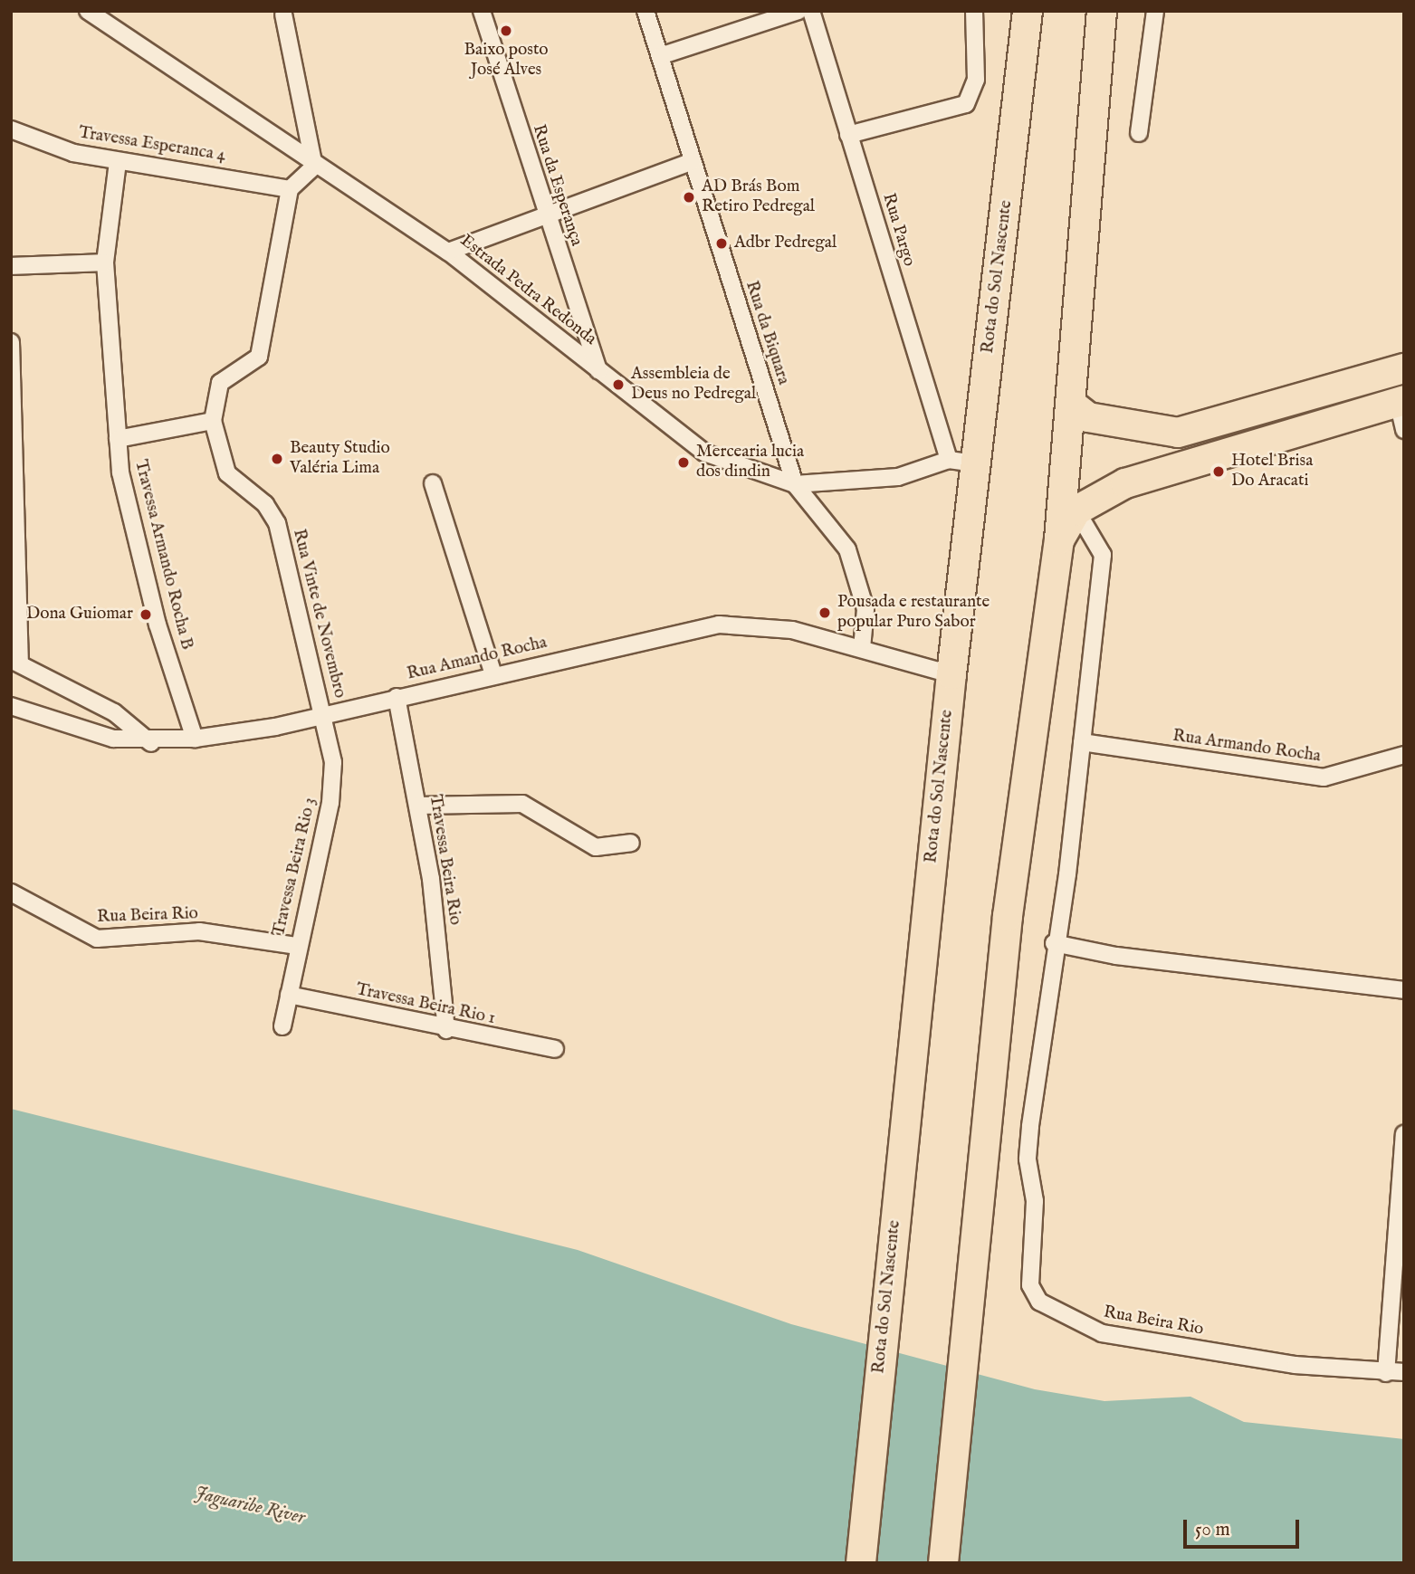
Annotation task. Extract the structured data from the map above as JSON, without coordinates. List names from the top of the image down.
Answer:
{
  "streets": {
    "highway": ["Rota do Sol Nascente"],
    "street": [
      "Travessa Esperanca 4",
      "Rua da Esperança",
      "Rua Pargo",
      "Estrada Pedra Redonda",
      "Rua da Biquara",
      "Travessa Armando Rocha B",
      "Rua Vinte de Novembro",
      "Rua Amando Rocha",
      "Rua Armando Rocha",
      "Travessa Beira Rio",
      "Travessa Beira Rio 3",
      "Rua Beira Rio",
      "Travessa Beira Rio 1"
    ]
  },
  "crossings": [
    ["Travessa Esperanca 4", "Travessa Armando Rocha B"],
    ["Travessa Esperanca 4", "Rua Vinte de Novembro"],
    ["Rua da Esperança", "Estrada Pedra Redonda"],
    ["Rua Pargo", "Rota do Sol Nascente"],
    ["Rota do Sol Nascente", "Rua Amando Rocha"],
    ["Estrada Pedra Redonda", "Rua da Biquara"],
    ["Travessa Armando Rocha B", "Rua Amando Rocha"],
    ["Rua Vinte de Novembro", "Rua Amando Rocha"],
    ["Rua Vinte de Novembro", "Travessa Beira Rio 3"],
    ["Rua Amando Rocha", "Travessa Beira Rio"],
    ["Rua Amando Rocha", "Travessa Beira Rio 3"],
    ["Rua Armando Rocha", "Rua Beira Rio"],
    ["Travessa Beira Rio", "Travessa Beira Rio 1"],
    ["Travessa Beira Rio 3", "Rua Beira Rio"],
    ["Travessa Beira Rio 3", "Travessa Beira Rio 1"]
  ],
  "water": ["Jaguaribe River"],
  "places": [
    "Baixo posto José Alves",
    "AD Brás Bom Retiro Pedregal",
    "Adbr Pedregal",
    "Assembleia de Deus no Pedregal",
    "Beauty Studio Valéria Lima",
    "Mercearia lucia dos dindin",
    "Hotel Brisa Do Aracati",
    "Pousada e restaurante popular Puro Sabor",
    "Dona Guiomar"
  ],
  "scale_bar": "50 m"
}
